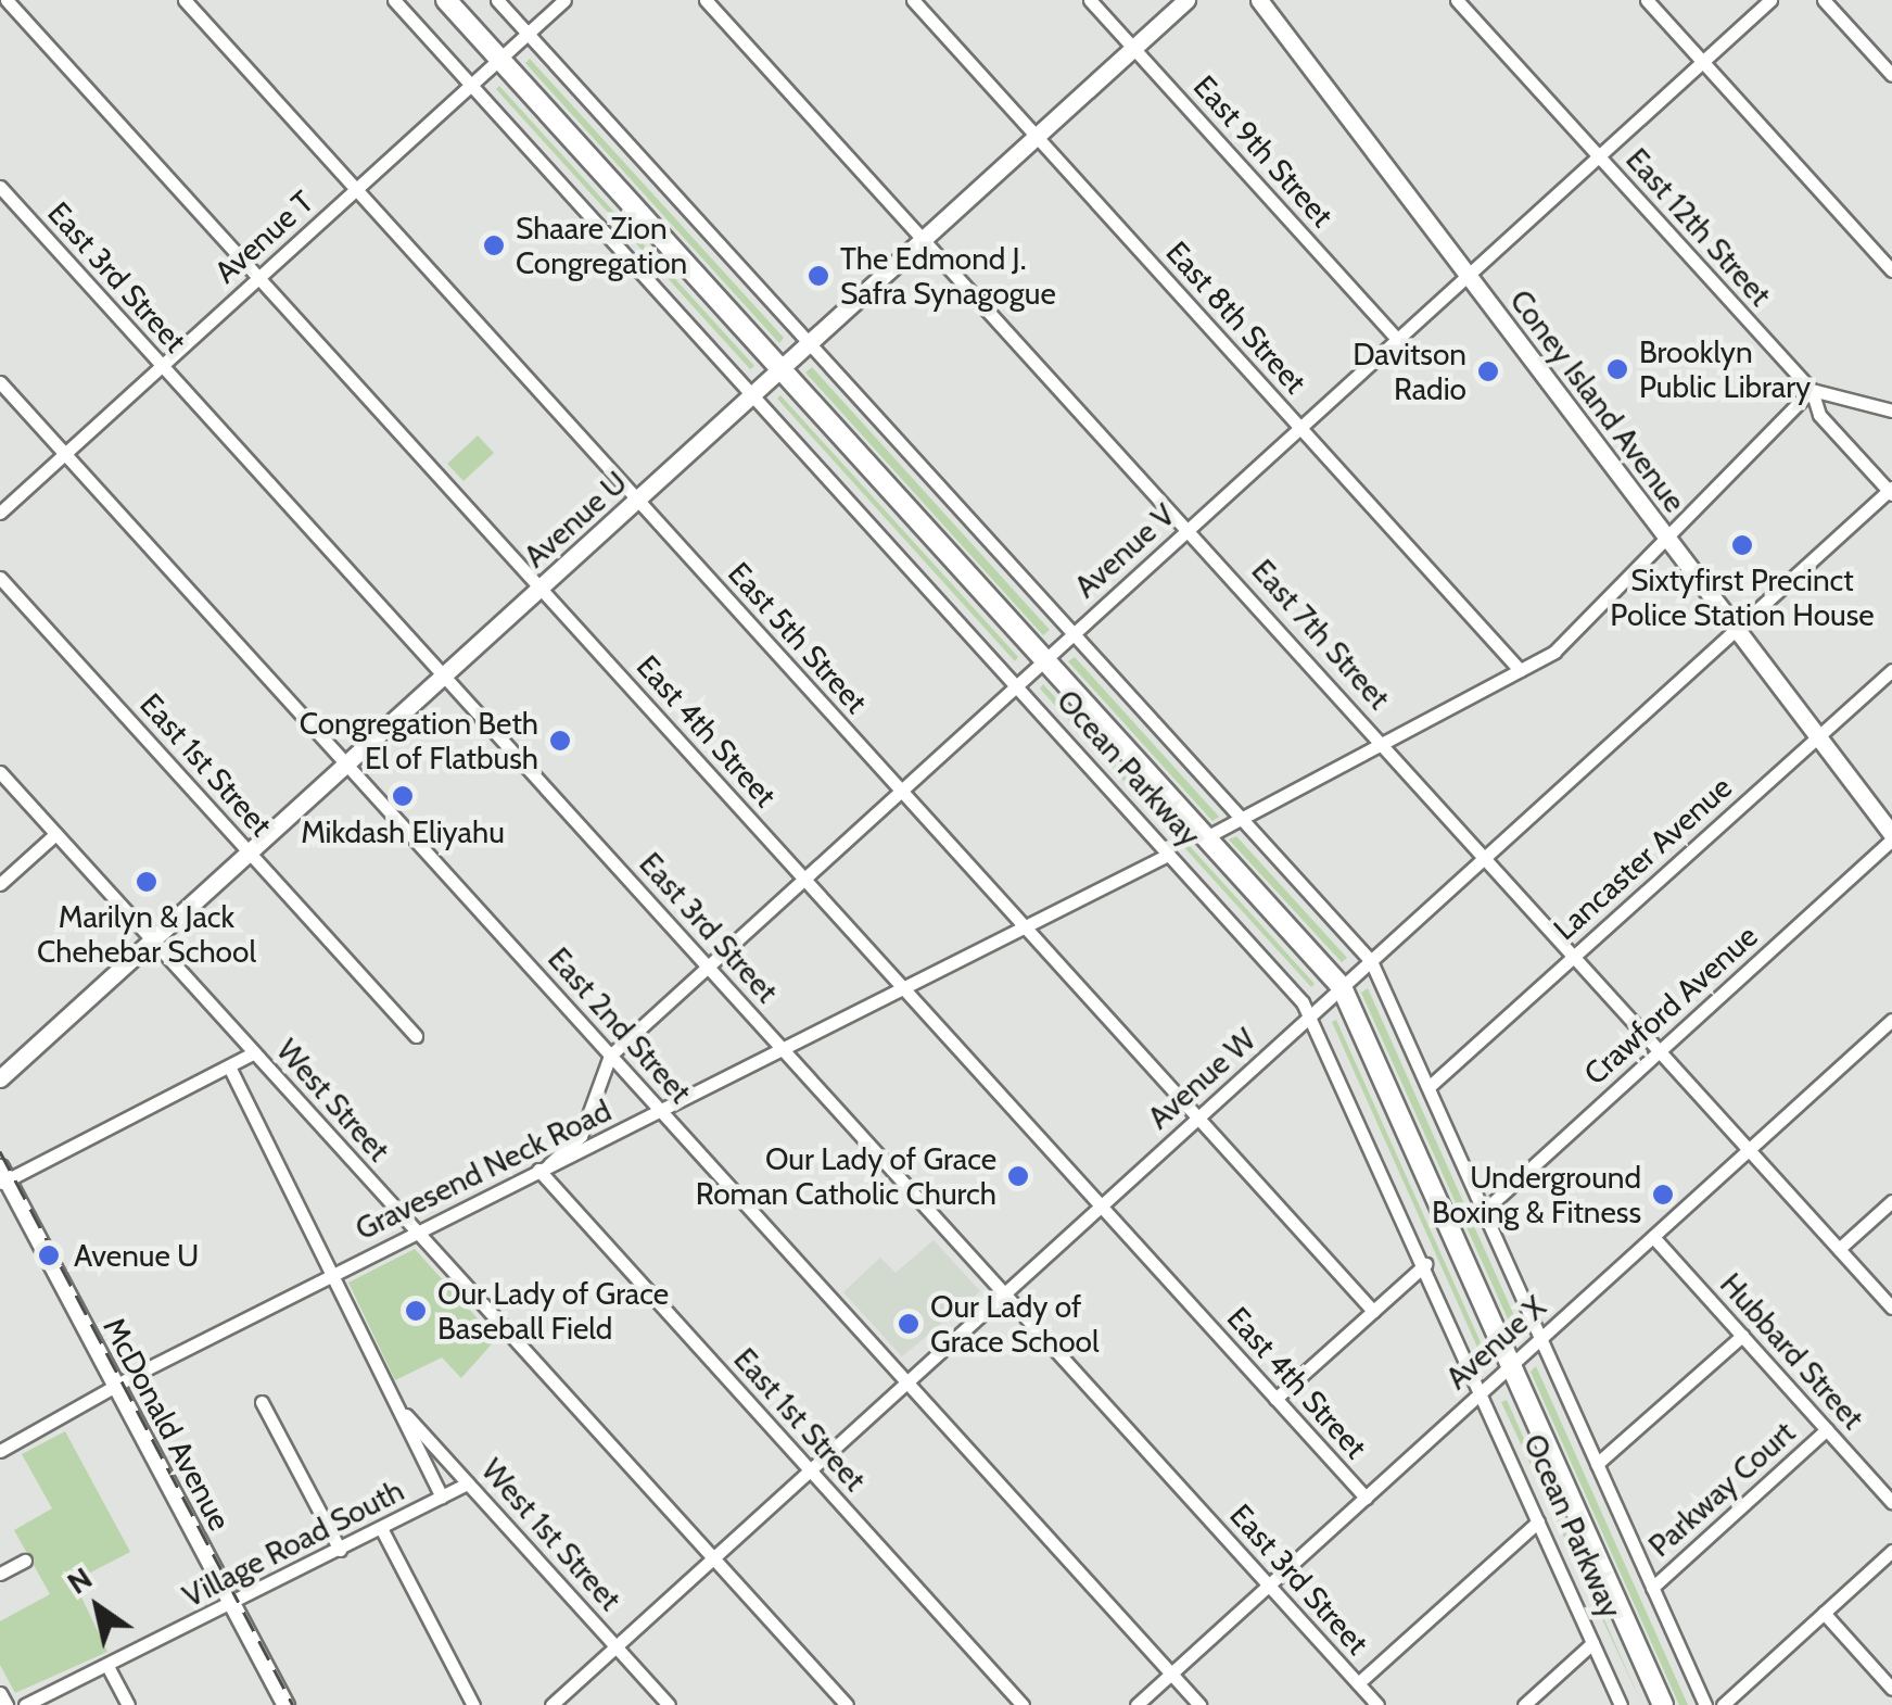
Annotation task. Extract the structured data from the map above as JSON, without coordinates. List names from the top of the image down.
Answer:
{
  "streets": {
    "main road": [
      "Coney Island Avenue",
      "Avenue U",
      "Ocean Parkway",
      "McDonald Avenue"
    ],
    "street": [
      "East 9th Street",
      "East 12th Street",
      "Avenue T",
      "East 3rd Street",
      "East 8th Street",
      "Avenue V",
      "East 7th Street",
      "East 5th Street",
      "East 4th Street",
      "East 1st Street",
      "Lancaster Avenue",
      "Crawford Avenue",
      "East 2nd Street",
      "Avenue W",
      "West Street",
      "Gravesend Neck Road",
      "Avenue X",
      "Hubbard Street",
      "Parkway Court",
      "West 1st Street",
      "Village Road South"
    ]
  },
  "crossings": [
    ["East 9th Street", "Avenue U"],
    ["East 9th Street", "Avenue V"],
    ["East 12th Street", "Avenue V"],
    ["East 12th Street", "Avenue W"],
    ["Avenue T", "East 3rd Street"],
    ["Avenue T", "East 5th Street"],
    ["Avenue T", "East 4th Street"],
    ["Avenue T", "Ocean Parkway"],
    ["Avenue T", "East 2nd Street"],
    ["East 3rd Street", "Avenue U"],
    ["East 3rd Street", "Avenue V"],
    ["East 3rd Street", "Avenue W"],
    ["East 3rd Street", "Gravesend Neck Road"],
    ["East 3rd Street", "Avenue X"],
    ["East 8th Street", "Avenue U"],
    ["East 8th Street", "Avenue V"],
    ["Coney Island Avenue", "Avenue V"],
    ["Coney Island Avenue", "Lancaster Avenue"],
    ["Coney Island Avenue", "Crawford Avenue"],
    ["Coney Island Avenue", "Avenue W"],
    ["Avenue U", "East 7th Street"],
    ["Avenue U", "East 5th Street"],
    ["Avenue U", "East 4th Street"],
    ["Avenue U", "East 1st Street"],
    ["Avenue U", "Ocean Parkway"],
    ["Avenue U", "East 2nd Street"],
    ["Avenue U", "West Street"],
    ["Avenue V", "East 7th Street"],
    ["Avenue V", "East 5th Street"],
    ["Avenue V", "East 4th Street"],
    ["Avenue V", "East 1st Street"],
    ["Avenue V", "Ocean Parkway"],
    ["Avenue V", "East 2nd Street"],
    ["Avenue V", "Gravesend Neck Road"],
    ["East 7th Street", "Lancaster Avenue"],
    ["East 7th Street", "Crawford Avenue"],
    ["East 7th Street", "Avenue W"],
    ["East 7th Street", "Avenue X"],
    ["East 5th Street", "Avenue W"],
    ["East 5th Street", "Gravesend Neck Road"],
    ["East 4th Street", "Avenue W"],
    ["East 4th Street", "Gravesend Neck Road"],
    ["East 4th Street", "Avenue X"],
    ["East 1st Street", "Avenue W"],
    ["East 1st Street", "Gravesend Neck Road"],
    ["Ocean Parkway", "Lancaster Avenue"],
    ["Ocean Parkway", "Crawford Avenue"],
    ["Ocean Parkway", "Avenue W"],
    ["Ocean Parkway", "Gravesend Neck Road"],
    ["Ocean Parkway", "Avenue X"],
    ["Ocean Parkway", "Parkway Court"],
    ["East 2nd Street", "Avenue W"],
    ["East 2nd Street", "Gravesend Neck Road"],
    ["East 2nd Street", "Avenue X"],
    ["Avenue W", "West Street"],
    ["Avenue W", "West 1st Street"],
    ["West Street", "Gravesend Neck Road"],
    ["Gravesend Neck Road", "McDonald Avenue"],
    ["Avenue X", "Hubbard Street"],
    ["Hubbard Street", "Parkway Court"],
    ["McDonald Avenue", "Village Road South"],
    ["West 1st Street", "Village Road South"]
  ],
  "places": [
    "Shaare Zion Congregation",
    "The Edmond J. Safra Synagogue",
    "Brooklyn Public Library",
    "Davitson Radio",
    "Sixtyfirst Precinct Police Station House",
    "Congregation Beth El of Flatbush",
    "Mikdash Eliyahu",
    "Marilyn & Jack Chehebar School",
    "Our Lady of Grace Roman Catholic Church",
    "Underground Boxing & Fitness",
    "Avenue U",
    "Our Lady of Grace Baseball Field",
    "Our Lady of Grace School"
  ],
  "north": "top left"
}
